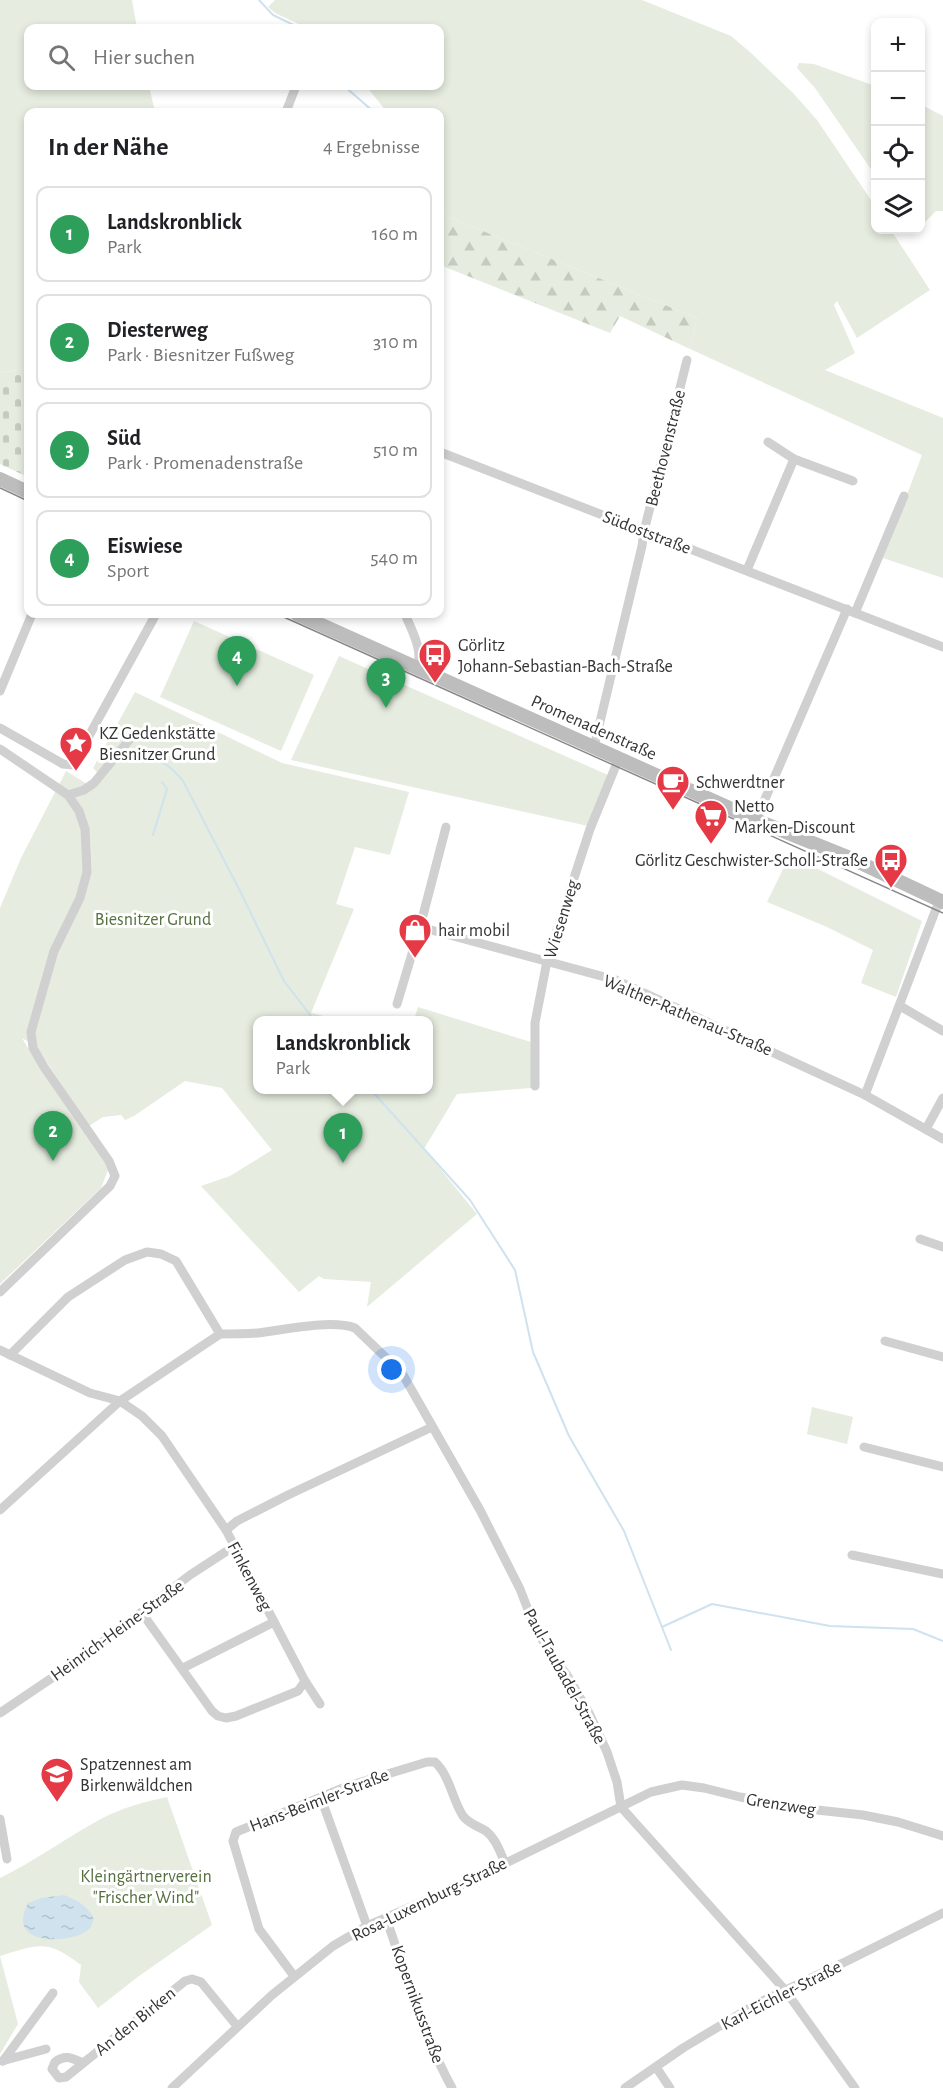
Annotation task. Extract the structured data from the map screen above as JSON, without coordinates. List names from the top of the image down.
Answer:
{
  "streets": {
    "main road": ["Promenadenstraße"],
    "street": [
      "Beethovenstraße",
      "Südoststraße",
      "Wiesenweg",
      "Walther-Rathenau-Straße",
      "Finkenweg",
      "Heinrich-Heine-Straße",
      "Paul-Taubadel-Straße",
      "Hans-Beimler-Straße",
      "Grenzweg",
      "Rosa-Luxemburg-Straße",
      "Karl-Eichler-Straße",
      "Kopernikusstraße",
      "An den Birken"
    ]
  },
  "crossings": [
    ["Beethovenstraße", "Südoststraße"],
    ["Beethovenstraße", "Promenadenstraße"],
    ["Promenadenstraße", "Wiesenweg"],
    ["Wiesenweg", "Walther-Rathenau-Straße"],
    ["Finkenweg", "Heinrich-Heine-Straße"],
    ["Paul-Taubadel-Straße", "Grenzweg"],
    ["Paul-Taubadel-Straße", "Rosa-Luxemburg-Straße"],
    ["Hans-Beimler-Straße", "Rosa-Luxemburg-Straße"],
    ["Grenzweg", "Rosa-Luxemburg-Straße"],
    ["Rosa-Luxemburg-Straße", "Kopernikusstraße"],
    ["Rosa-Luxemburg-Straße", "An den Birken"]
  ],
  "parks": ["Biesnitzer Grund", "Kleingärtnerverein \"Frischer Wind\""],
  "places": {
    "bus stop": ["Görlitz Johann-Sebastian-Bach-Straße", "Görlitz Geschwister-Scholl-Straße"],
    "place": ["KZ Gedenkstätte Biesnitzer Grund"],
    "cafe": ["Schwerdtner"],
    "supermarket": ["Netto Marken-Discount"],
    "shop": ["hair mobil"],
    "school or university": ["Spatzennest am Birkenwäldchen"]
  },
  "page": {
    "map_buttons": ["+", "−"],
    "search": "Hier suchen",
    "heading": ["In der Nähe", "4 Ergebnisse"],
    "list": [
      {
        "mark": "1",
        "name": "Landskronblick",
        "note": "Park",
        "value": "160 m"
      },
      {
        "mark": "2",
        "name": "Diesterweg",
        "note": "Park · Biesnitzer Fußweg",
        "value": "310 m"
      },
      {
        "mark": "3",
        "name": "Süd",
        "note": "Park · Promenadenstraße",
        "value": "510 m"
      },
      {
        "mark": "4",
        "name": "Eiswiese",
        "note": "Sport",
        "value": "540 m"
      }
    ],
    "pins": [
      "4",
      "3",
      "2",
      "1"
    ],
    "popup": ["Landskronblick", "Park"]
  }
}
